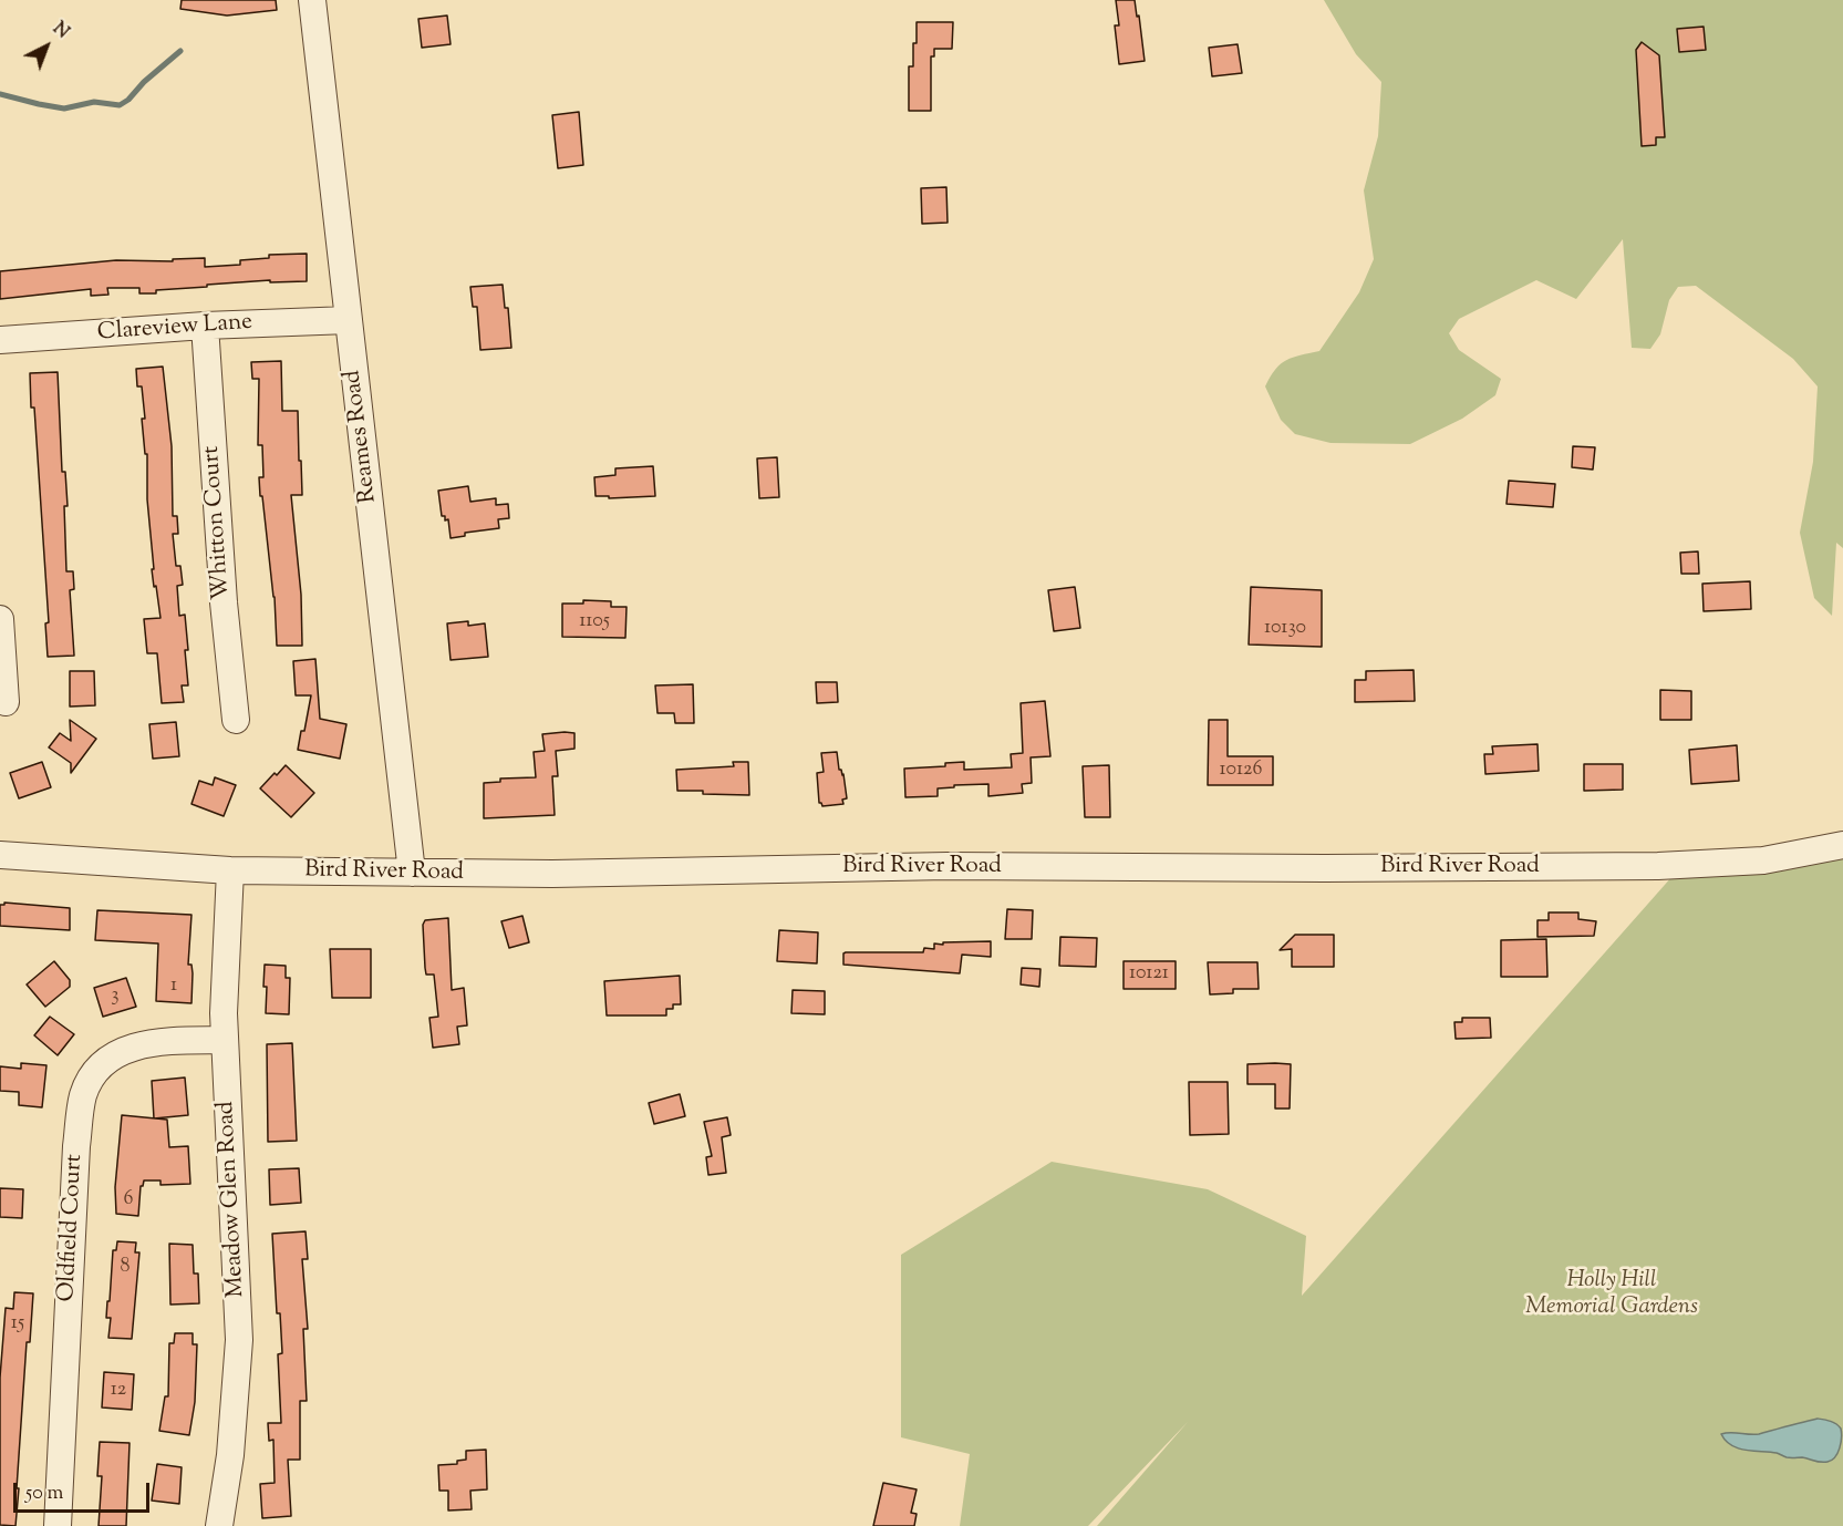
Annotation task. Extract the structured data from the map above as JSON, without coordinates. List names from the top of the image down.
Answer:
{
  "streets": {
    "street": [
      "Clareview Lane",
      "Reames Road",
      "Whitton Court",
      "Bird River Road",
      "Meadow Glen Road",
      "Oldfield Court"
    ]
  },
  "crossings": [
    ["Clareview Lane", "Reames Road"],
    ["Clareview Lane", "Whitton Court"],
    ["Reames Road", "Bird River Road"],
    ["Bird River Road", "Meadow Glen Road"],
    ["Meadow Glen Road", "Oldfield Court"]
  ],
  "parks": ["Holly Hill Memorial Gardens"],
  "house_numbers": [
    "1105",
    "10130",
    "10126",
    "10121",
    "1",
    "3",
    "6",
    "8",
    "15",
    "12"
  ],
  "scale_bar": "50 m",
  "north": "top right"
}
